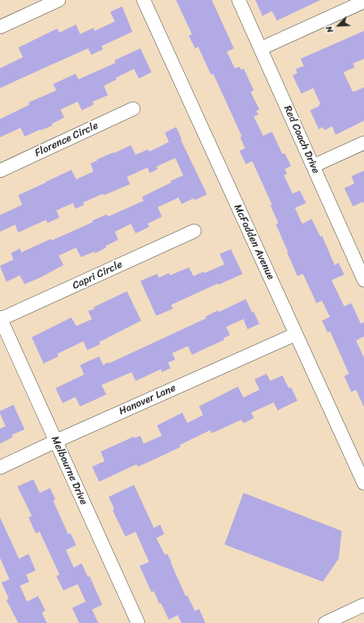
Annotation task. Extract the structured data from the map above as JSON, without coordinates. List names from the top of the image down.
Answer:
{
  "streets": {
    "street": [
      "Florence Circle",
      "Red Coach Drive",
      "McFadden Avenue",
      "Capri Circle",
      "Hanover Lane",
      "Melbourne Drive"
    ]
  },
  "crossings": [
    ["McFadden Avenue", "Hanover Lane"],
    ["Capri Circle", "Melbourne Drive"],
    ["Hanover Lane", "Melbourne Drive"]
  ],
  "north": "bottom left"
}
